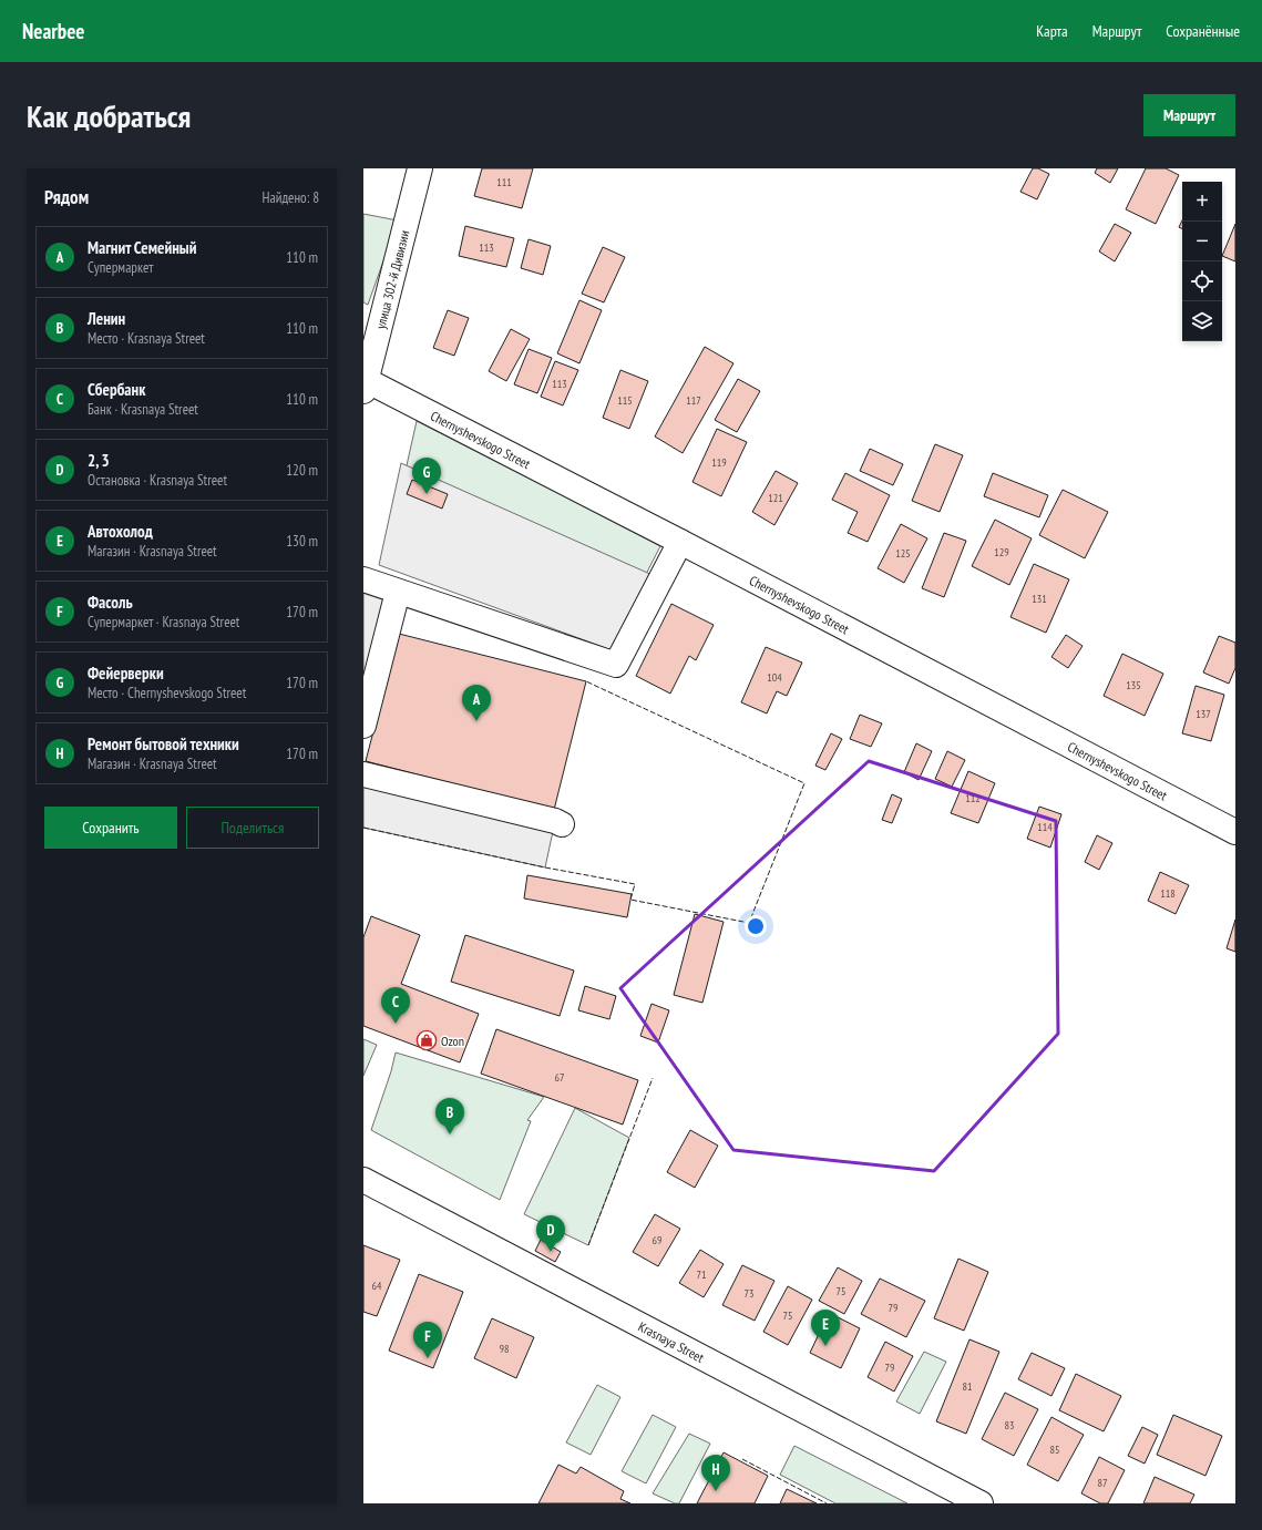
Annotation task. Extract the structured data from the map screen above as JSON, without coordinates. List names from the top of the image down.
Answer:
{
  "streets": {
    "street": ["улица 302-й Дивизии", "Chernyshevskogo Street", "Krasnaya Street"]
  },
  "crossings": [
    ["улица 302-й Дивизии", "Chernyshevskogo Street"]
  ],
  "places": {
    "shop": ["Ozon"]
  },
  "house_numbers": [
    "111",
    "113",
    "113",
    "115",
    "117",
    "119",
    "121",
    "129",
    "125",
    "131",
    "104",
    "135",
    "137",
    "112",
    "114",
    "118",
    "67",
    "69",
    "71",
    "64",
    "75",
    "73",
    "79",
    "75",
    "98",
    "79",
    "81",
    "83",
    "85",
    "87"
  ],
  "page": {
    "header": "Nearbee",
    "nav": ["Карта", "Маршрут", "Сохранённые"],
    "buttons": [
      "Маршрут",
      ["Сохранить", "Поделиться"]
    ],
    "title": "Как добраться",
    "heading": ["Рядом", "Найдено: 8"],
    "map_buttons": ["+", "−"],
    "list": [
      {
        "mark": "A",
        "name": "Магнит Семейный",
        "note": "Супермаркет",
        "value": "110 m"
      },
      {
        "mark": "B",
        "name": "Ленин",
        "note": "Место · Krasnaya Street",
        "value": "110 m"
      },
      {
        "mark": "C",
        "name": "Сбербанк",
        "note": "Банк · Krasnaya Street",
        "value": "110 m"
      },
      {
        "mark": "D",
        "name": "2, 3",
        "note": "Остановка · Krasnaya Street",
        "value": "120 m"
      },
      {
        "mark": "E",
        "name": "Автохолод",
        "note": "Магазин · Krasnaya Street",
        "value": "130 m"
      },
      {
        "mark": "F",
        "name": "Фасоль",
        "note": "Супермаркет · Krasnaya Street",
        "value": "170 m"
      },
      {
        "mark": "G",
        "name": "Фейерверки",
        "note": "Место · Chernyshevskogo Street",
        "value": "170 m"
      },
      {
        "mark": "H",
        "name": "Ремонт бытовой техники",
        "note": "Магазин · Krasnaya Street",
        "value": "170 m"
      }
    ],
    "pins": [
      "G",
      "A",
      "C",
      "B",
      "D",
      "E",
      "F",
      "H"
    ]
  }
}
